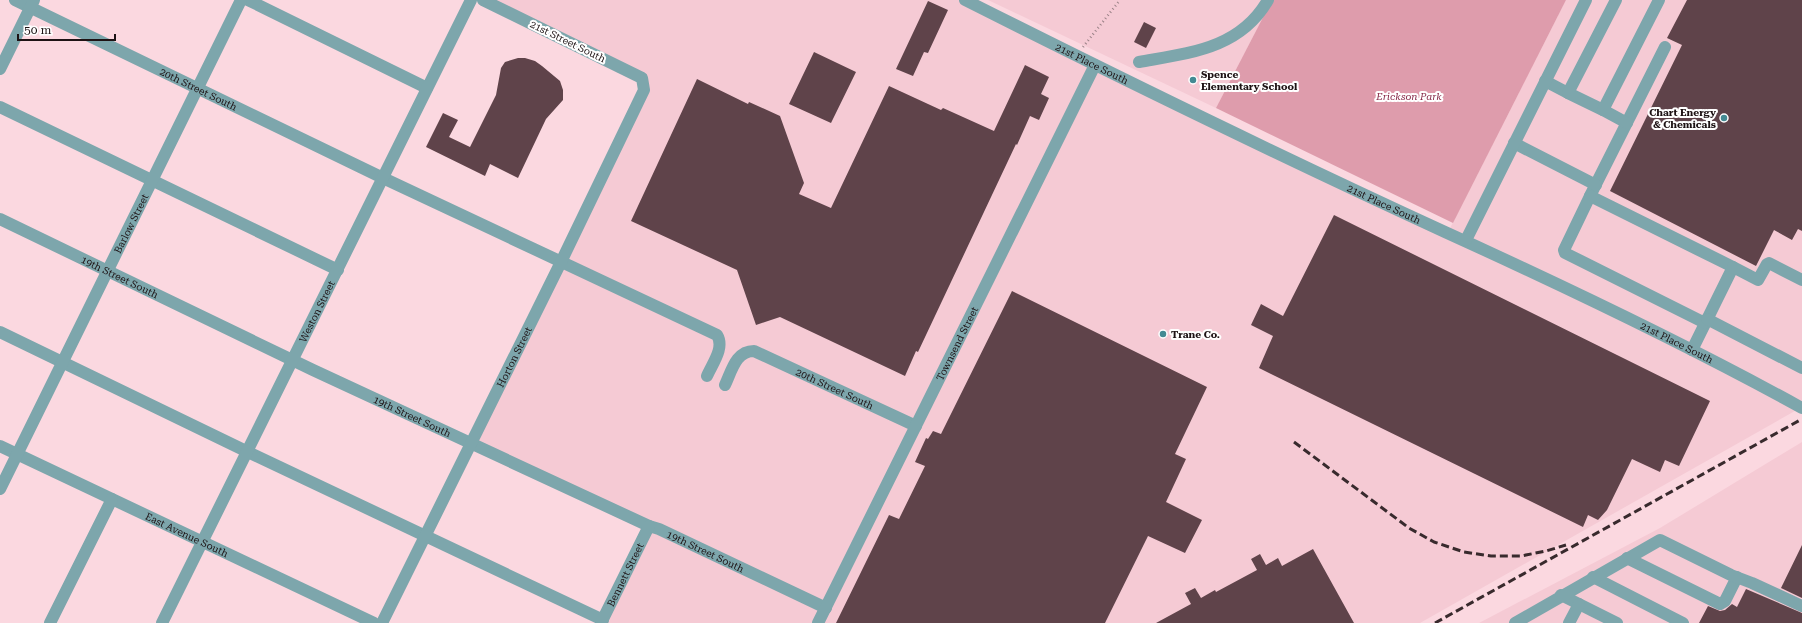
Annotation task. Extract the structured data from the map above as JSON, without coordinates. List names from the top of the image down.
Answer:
{
  "streets": {
    "street": [
      "21st Street South",
      "21st Place South",
      "20th Street South",
      "Barlow Street",
      "19th Street South",
      "Weston Street",
      "Townsend Street",
      "Horton Street",
      "East Avenue South",
      "Bennett Street"
    ]
  },
  "crossings": [
    ["21st Street South", "Horton Street"],
    ["21st Place South", "Townsend Street"],
    ["20th Street South", "Barlow Street"],
    ["20th Street South", "Weston Street"],
    ["20th Street South", "Townsend Street"],
    ["20th Street South", "Horton Street"],
    ["Barlow Street", "19th Street South"],
    ["Barlow Street", "East Avenue South"],
    ["19th Street South", "Weston Street"],
    ["19th Street South", "Townsend Street"],
    ["19th Street South", "Horton Street"],
    ["19th Street South", "Bennett Street"],
    ["Weston Street", "East Avenue South"]
  ],
  "parks": ["Erickson Park"],
  "places": ["Spence Elementary School", "Chart Energy & Chemicals", "Trane Co."],
  "scale_bar": "50 m"
}
